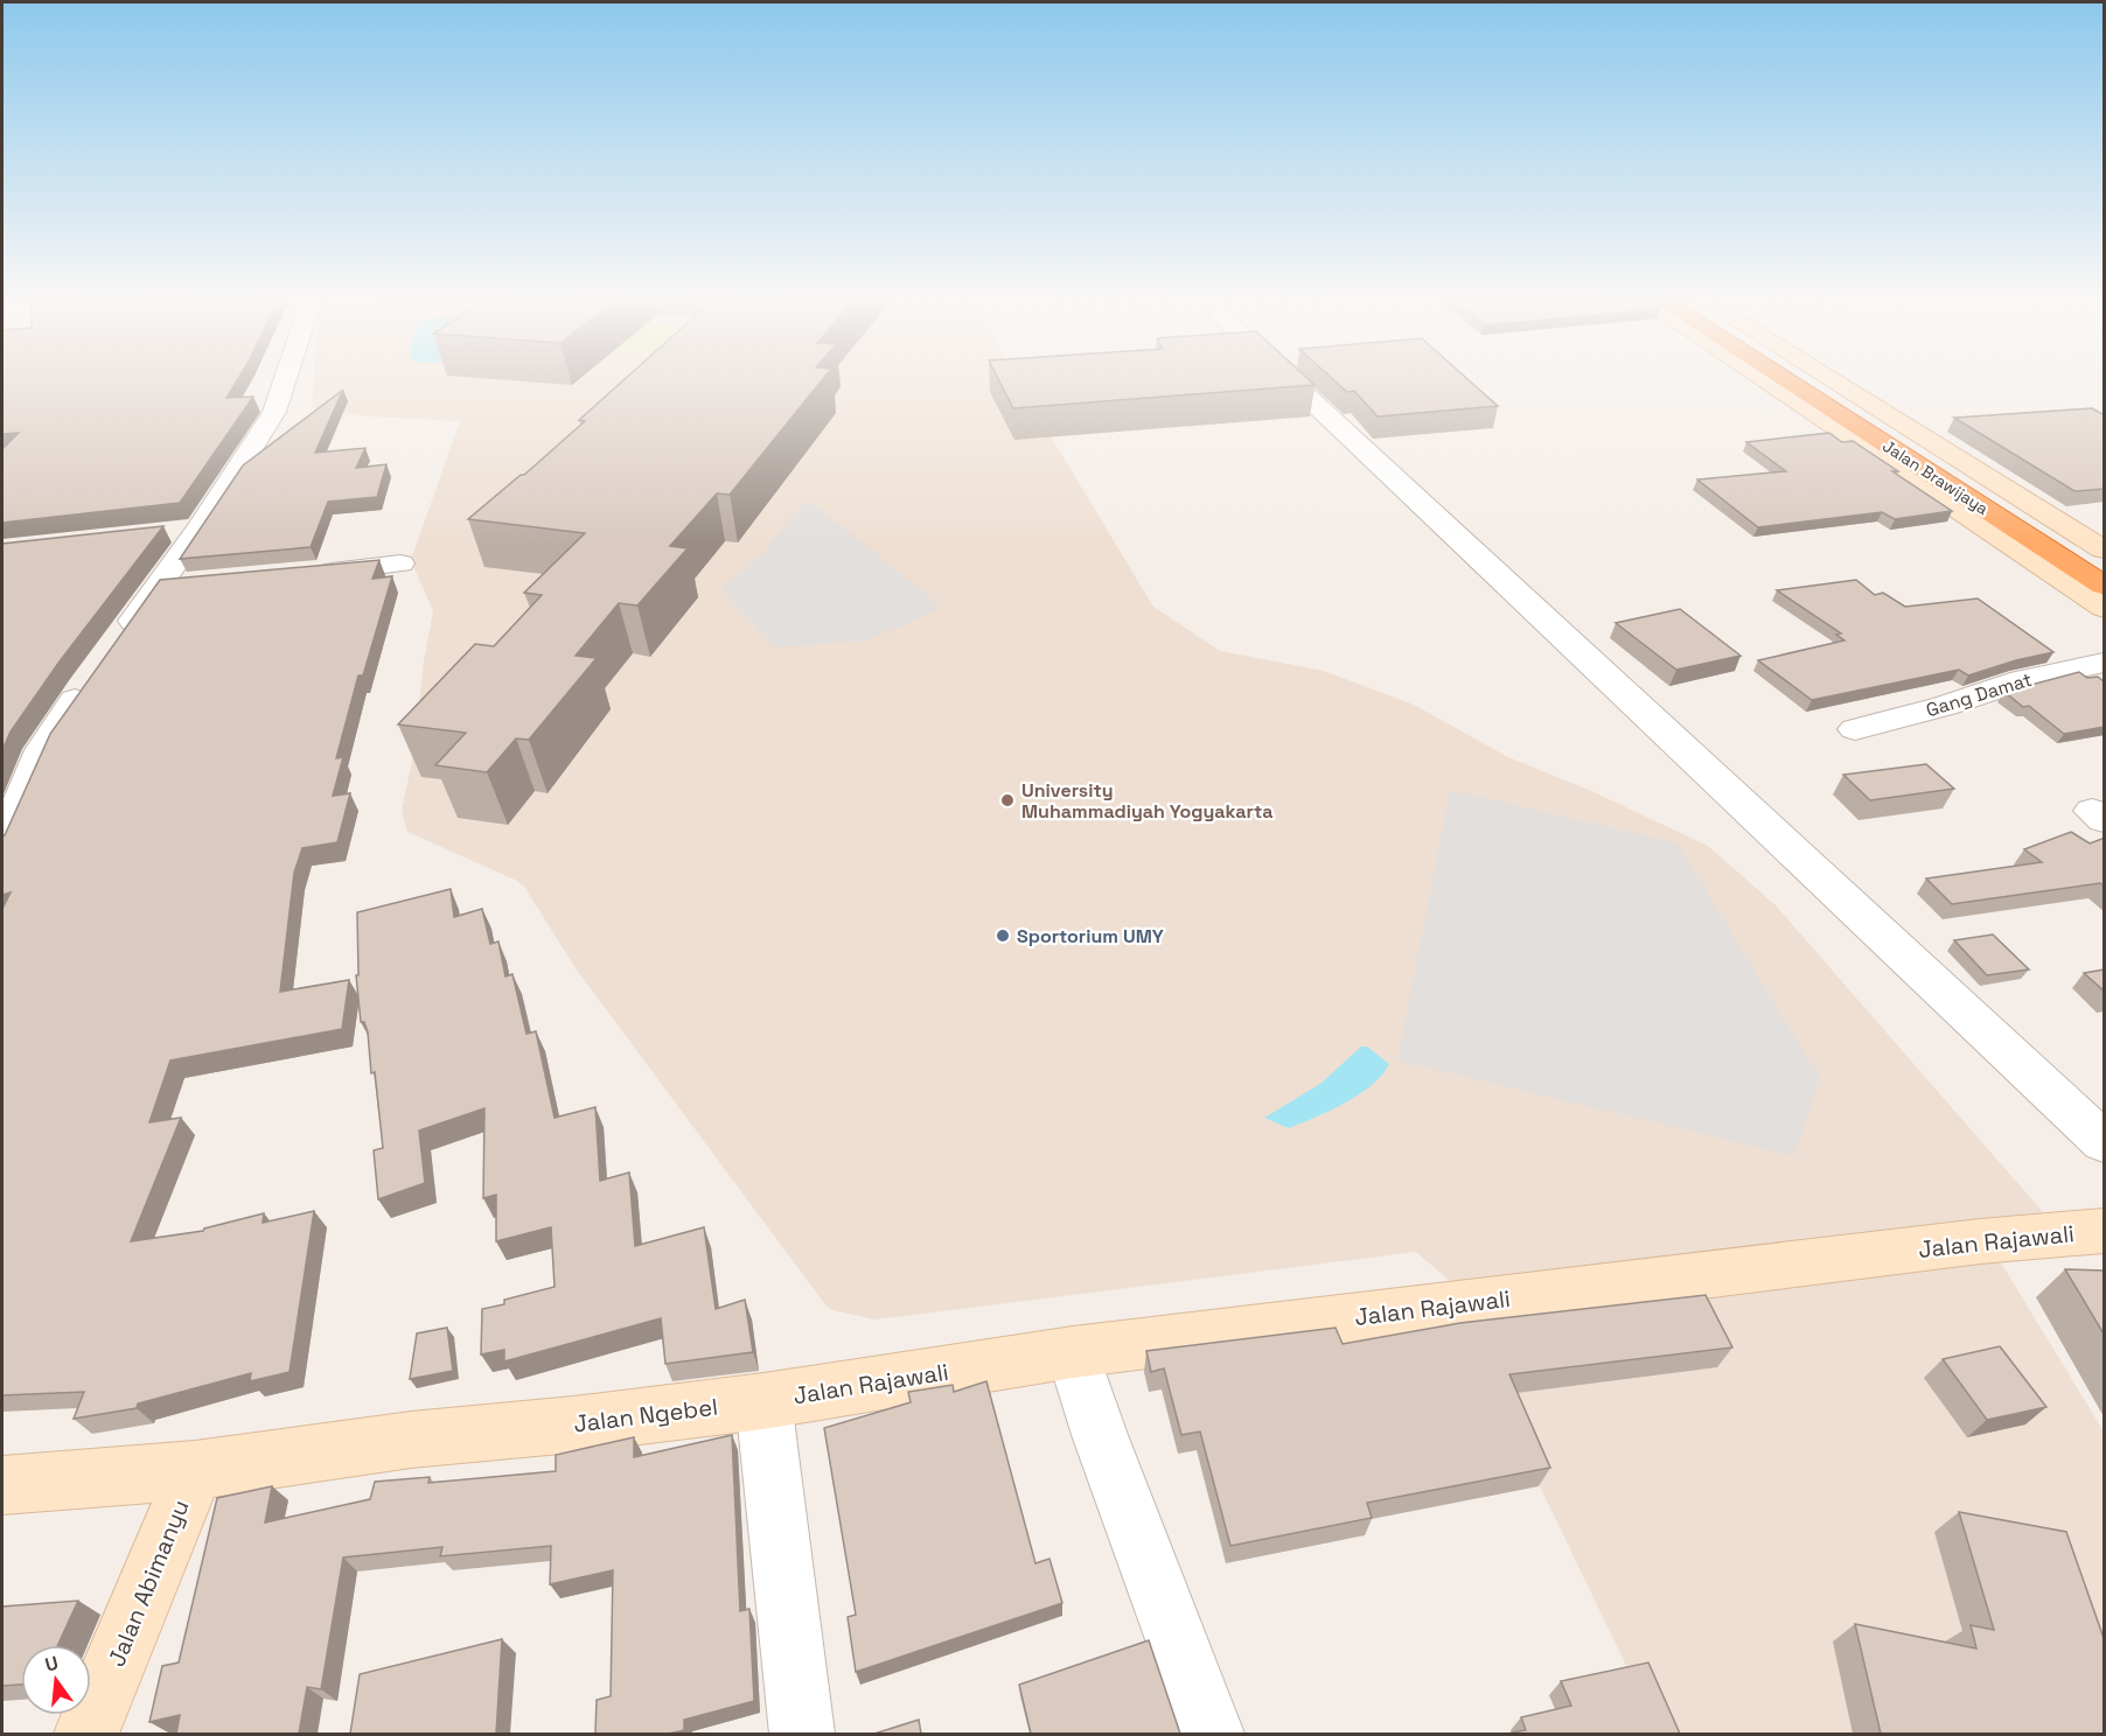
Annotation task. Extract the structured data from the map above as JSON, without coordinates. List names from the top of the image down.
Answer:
{
  "streets": {
    "highway": ["Jalan Brawijaya"],
    "street": [
      "Gang Damat",
      "Jalan Rajawali",
      "Jalan Ngebel",
      "Jalan Abimanyu"
    ]
  },
  "crossings": [
    ["Jalan Rajawali", "Jalan Ngebel"],
    ["Jalan Ngebel", "Jalan Abimanyu"]
  ],
  "places": ["University Muhammadiyah Yogyakarta", "Sportorium UMY"],
  "north": "top"
}
